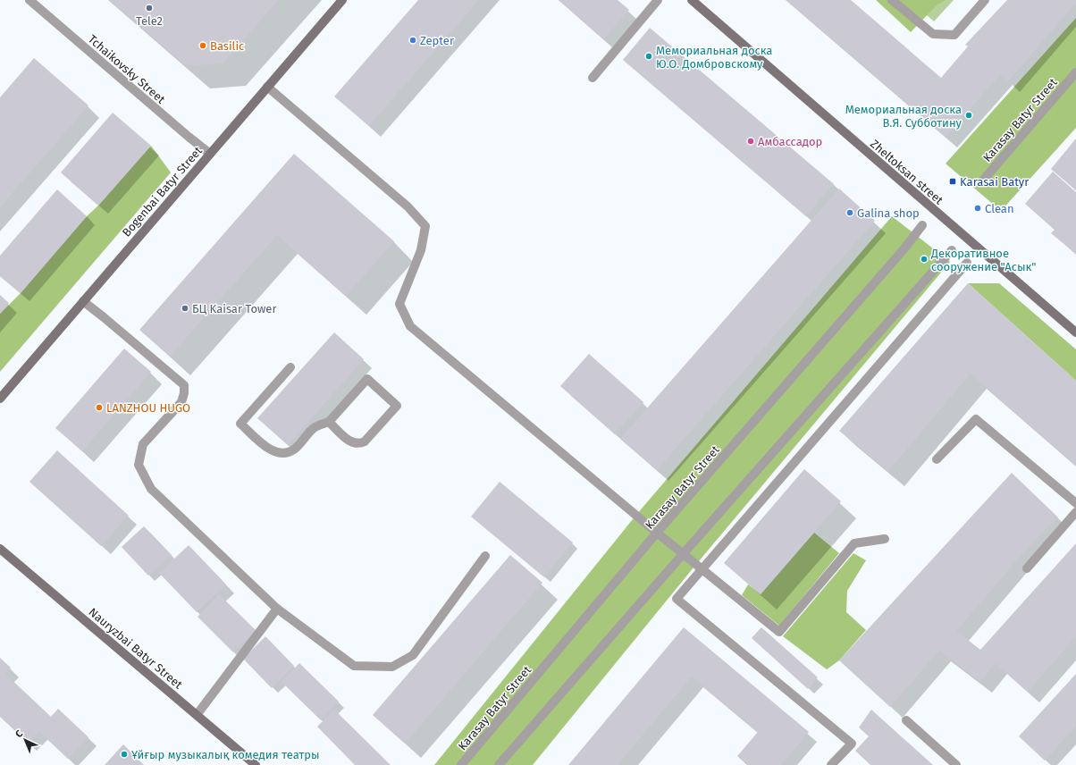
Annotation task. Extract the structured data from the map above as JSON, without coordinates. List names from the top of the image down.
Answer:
{
  "streets": {
    "main road": ["Zheltoksan street", "Bogenbai Batyr Street", "Nauryzbai Batyr Street"],
    "street": ["Tchaikovsky Street", "Karasay Batyr Street"]
  },
  "crossings": [
    ["Tchaikovsky Street", "Bogenbai Batyr Street"]
  ],
  "places": {
    "other": [
      "Tele2",
      "Zepter",
      "Basilic",
      "Мемориальная доска Ю.О. Домбровскому",
      "Мемориальная доска В.Я. Субботину",
      "Амбассадор",
      "Clean",
      "Galina shop",
      "Декоративное сооружение \"Асык\"",
      "БЦ Kaisar Tower",
      "LANZHOU HUGO",
      "Ұйғыр музыкалық комедия театры"
    ],
    "transit": ["Karasai Batyr"]
  },
  "north": "top left"
}
